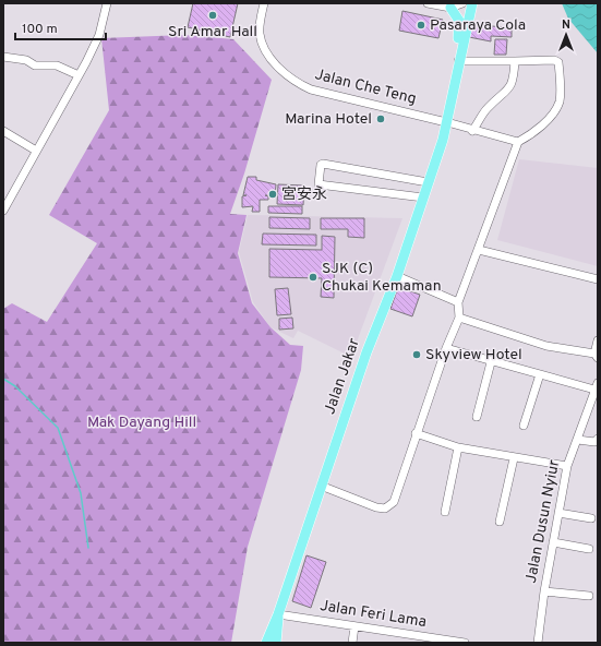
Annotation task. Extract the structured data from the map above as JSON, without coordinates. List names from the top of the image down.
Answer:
{
  "streets": {
    "main road": ["Jalan Jakar"],
    "street": ["Jalan Che Teng", "Jalan Dusun Nyiur", "Jalan Feri Lama"]
  },
  "crossings": [
    ["Jalan Che Teng", "Jalan Jakar"],
    ["Jalan Jakar", "Jalan Feri Lama"]
  ],
  "parks": ["Mak Dayang Hill"],
  "places": [
    "Sri Amar Hall",
    "Pasaraya Cola",
    "Marina Hotel",
    "宮安永",
    "SJK (C) Chukai Kemaman",
    "Skyview Hotel"
  ],
  "scale_bar": "100 m",
  "north": "top"
}
